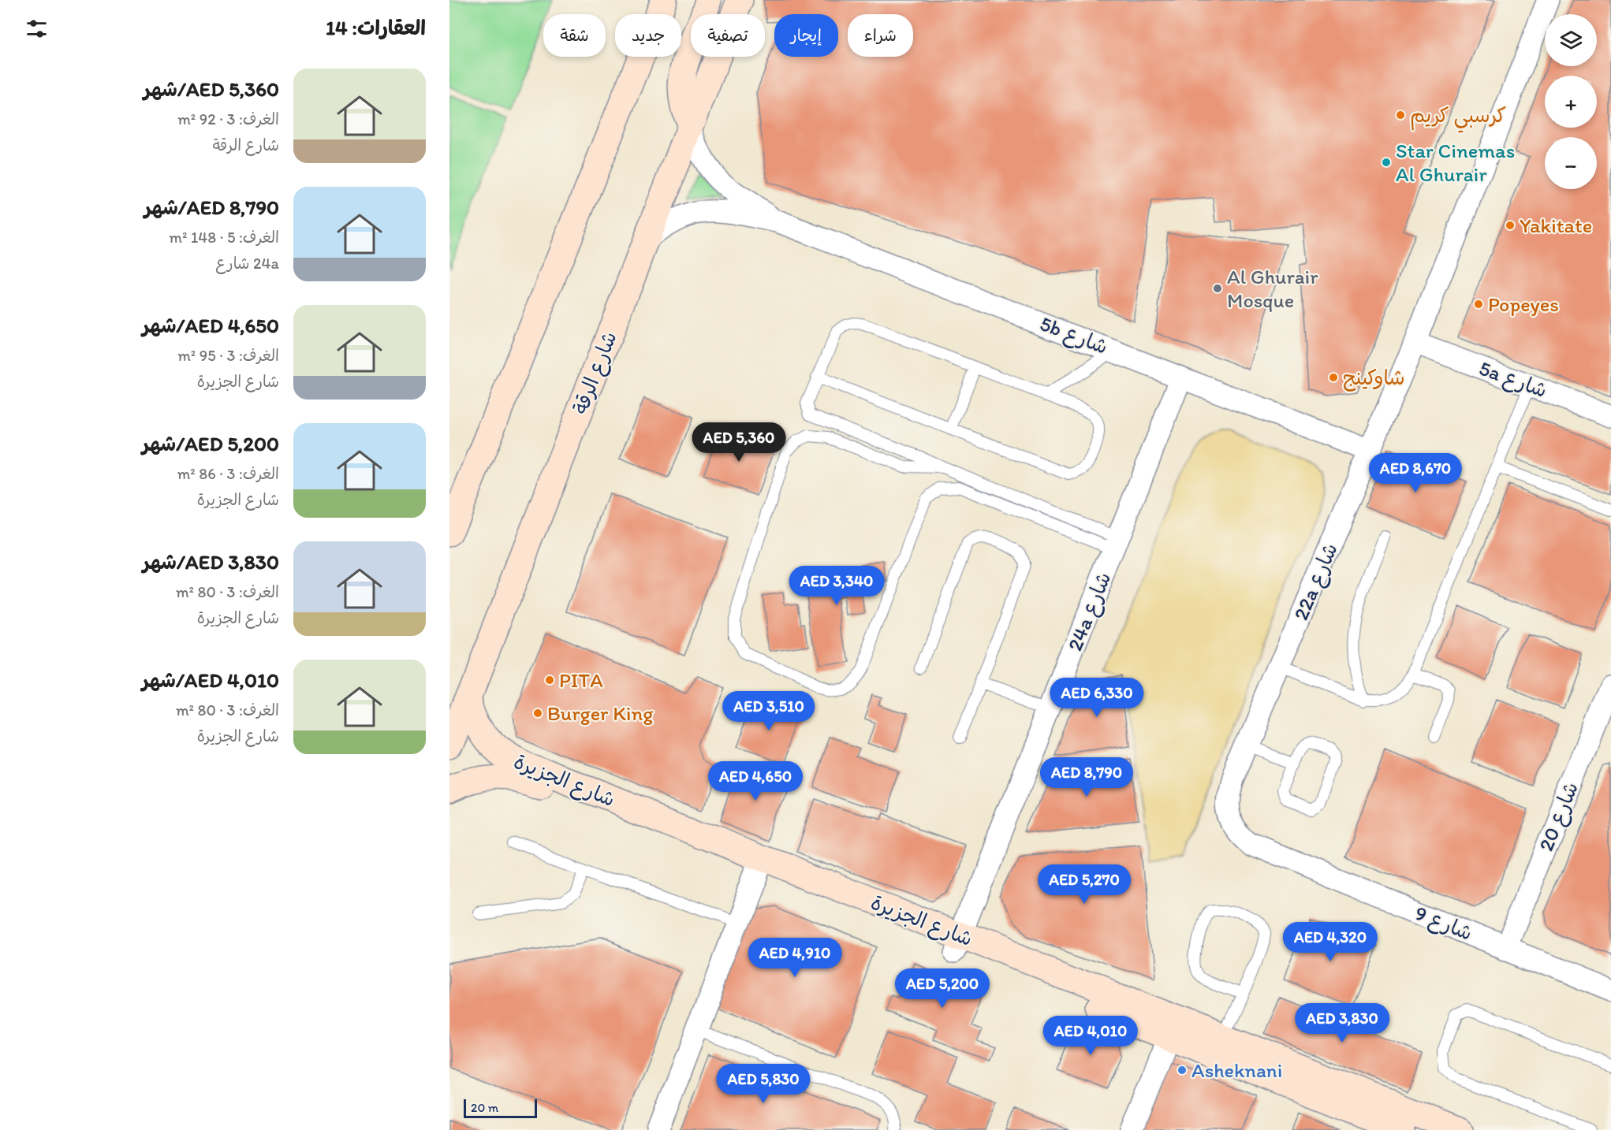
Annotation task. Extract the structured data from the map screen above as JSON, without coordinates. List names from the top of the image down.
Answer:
{
  "streets": {
    "street": [
      "5b شارع",
      "شارع الرقة",
      "5a شارع",
      "22a شارع",
      "24a شارع",
      "شارع الجزيرة",
      "شارع 20",
      "شارع 9"
    ]
  },
  "crossings": [
    ["5b شارع", "شارع الرقة"],
    ["5b شارع", "22a شارع"],
    ["5b شارع", "24a شارع"],
    ["شارع الرقة", "شارع الجزيرة"],
    ["5a شارع", "22a شارع"],
    ["22a شارع", "شارع 9"],
    ["24a شارع", "شارع الجزيرة"],
    ["شارع 20", "شارع 9"]
  ],
  "places": [
    "كرسبي كريم",
    "Star Cinemas Al Ghurair",
    "Yakitate",
    "Al Ghurair Mosque",
    "Popeyes",
    "شاوكينج",
    "PITA",
    "Burger King",
    "Asheknani"
  ],
  "scale_bar": "20 m",
  "page": {
    "heading": "العقارات: 14",
    "map_buttons": ["+", "−"],
    "chip": [
      "شراء",
      "إيجار",
      "تصفية",
      "جديد",
      "شقة"
    ],
    "list": [
      {
        "name": "AED 5,360/شهر",
        "note": "الغرف: 3 · 92 m² · شارع الرقة"
      },
      {
        "name": "AED 8,790/شهر",
        "note": "الغرف: 5 · 148 m² · 24a شارع"
      },
      {
        "name": "AED 4,650/شهر",
        "note": "الغرف: 3 · 95 m² · شارع الجزيرة"
      },
      {
        "name": "AED 5,200/شهر",
        "note": "الغرف: 3 · 86 m² · شارع الجزيرة"
      },
      {
        "name": "AED 3,830/شهر",
        "note": "الغرف: 3 · 80 m² · شارع الجزيرة"
      },
      {
        "name": "AED 4,010/شهر",
        "note": "الغرف: 3 · 80 m² · شارع الجزيرة"
      }
    ],
    "price": [
      "AED 5,360",
      "AED 8,670",
      "AED 3,340",
      "AED 6,330",
      "AED 3,510",
      "AED 8,790",
      "AED 4,650",
      "AED 5,270",
      "AED 4,320",
      "AED 4,910",
      "AED 5,200",
      "AED 3,830",
      "AED 4,010",
      "AED 5,830"
    ],
    "scale": "20 m"
  }
}
